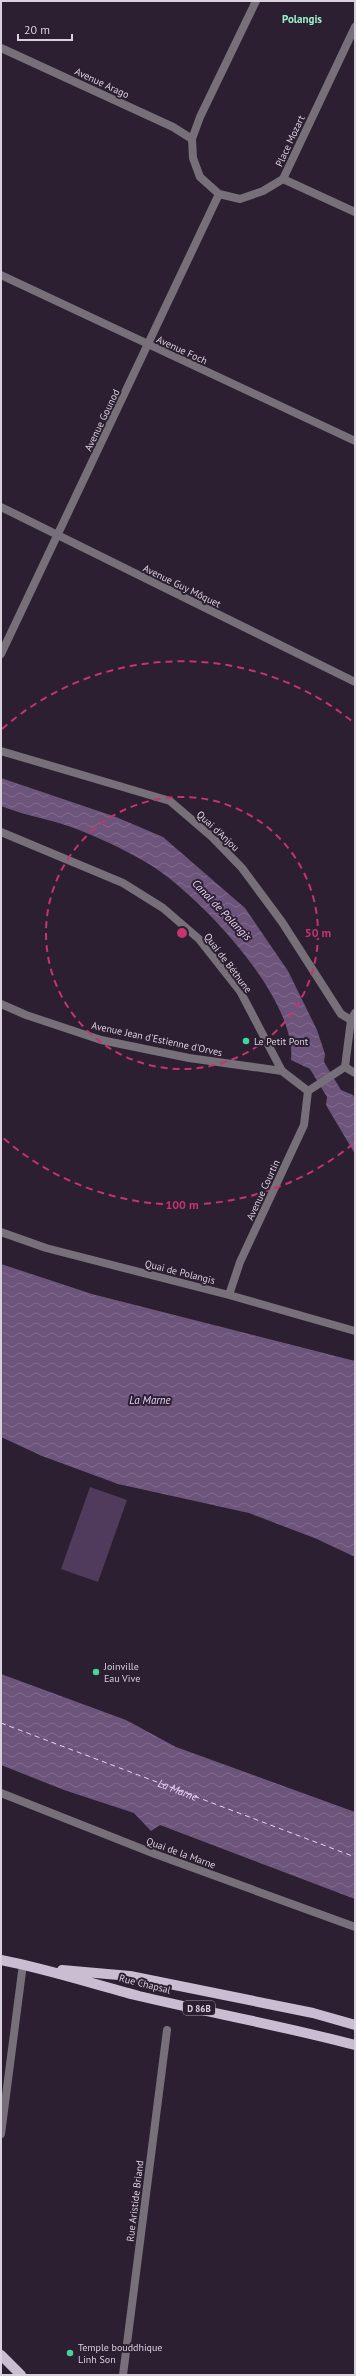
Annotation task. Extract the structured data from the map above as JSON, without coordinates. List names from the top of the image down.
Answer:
{
  "streets": {
    "main road": ["Rue Chapsal", "D 86B"],
    "street": [
      "Avenue Arago",
      "Place Mozart",
      "Avenue Foch",
      "Avenue Gounod",
      "Avenue Guy Môquet",
      "Quai d'Anjou",
      "Quai de Béthune",
      "Avenue Jean d'Estienne d'Orves",
      "Avenue Courtin",
      "Quai de Polangis",
      "Quai de la Marne",
      "Rue Aristide Briand"
    ]
  },
  "crossings": [
    ["Avenue Arago", "Place Mozart"],
    ["Place Mozart", "Avenue Gounod"],
    ["Avenue Foch", "Avenue Gounod"],
    ["Avenue Gounod", "Avenue Guy Môquet"],
    ["Quai de Béthune", "Avenue Jean d'Estienne d'Orves"],
    ["Avenue Jean d'Estienne d'Orves", "Avenue Courtin"],
    ["Avenue Courtin", "Quai de Polangis"]
  ],
  "districts": ["Polangis"],
  "water": ["Canal de Polangis", "La Marne"],
  "places": ["Le Petit Pont", "Joinville Eau Vive", "Temple bouddhique Linh Son"],
  "scale_bar": "20 m",
  "rings": ["50 m", "100 m"]
}
